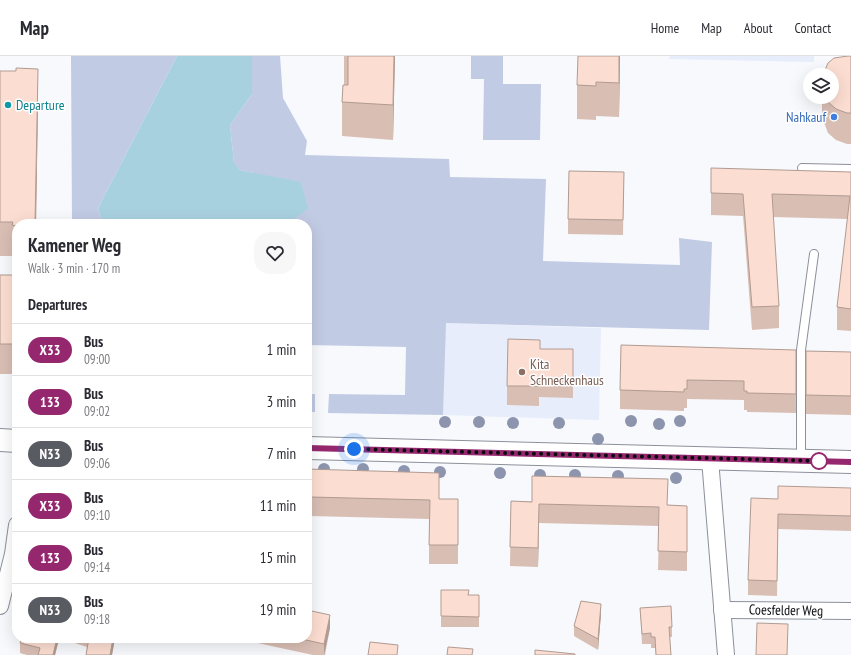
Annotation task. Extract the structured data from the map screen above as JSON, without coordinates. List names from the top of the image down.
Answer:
{
  "streets": {
    "street": ["Coesfelder Weg"]
  },
  "places": ["Departure", "Nahkauf", "Kita Schneckenhaus"],
  "lines": ["bus line X33"],
  "page": {
    "header": "Map",
    "nav": [
      "Home",
      "Map",
      "About",
      "Contact"
    ],
    "heading": [
      ["Kamener Weg", "Walk · 3 min · 170 m"],
      "Departures"
    ],
    "list": [
      {
        "mark": "X33",
        "name": "Bus",
        "note": "09:00",
        "value": "1 min"
      },
      {
        "mark": "133",
        "name": "Bus",
        "note": "09:02",
        "value": "3 min"
      },
      {
        "mark": "N33",
        "name": "Bus",
        "note": "09:06",
        "value": "7 min"
      },
      {
        "mark": "X33",
        "name": "Bus",
        "note": "09:10",
        "value": "11 min"
      },
      {
        "mark": "133",
        "name": "Bus",
        "note": "09:14",
        "value": "15 min"
      },
      {
        "mark": "N33",
        "name": "Bus",
        "note": "09:18",
        "value": "19 min"
      }
    ]
  }
}
